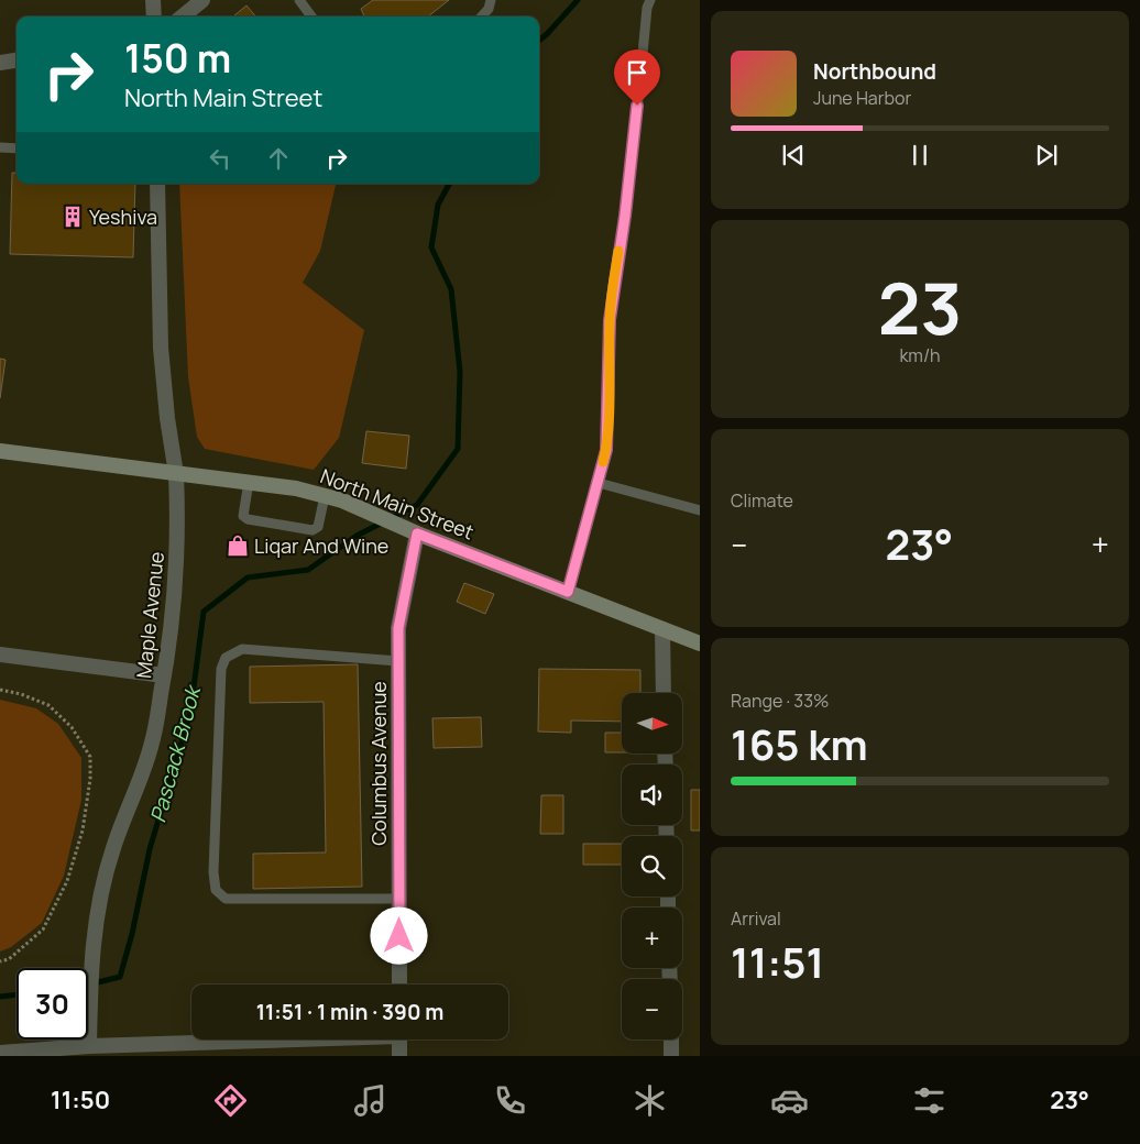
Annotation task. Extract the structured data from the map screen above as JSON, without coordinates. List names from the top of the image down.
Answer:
{
  "streets": {
    "main road": ["North Main Street"],
    "street": ["Maple Avenue", "Columbus Avenue"]
  },
  "crossings": [
    ["North Main Street", "Maple Avenue"],
    ["North Main Street", "Columbus Avenue"]
  ],
  "water": ["Pascack Brook"],
  "places": {
    "building": ["Yeshiva"],
    "shop": ["Liqar And Wine"]
  },
  "north": "right",
  "page": {
    "turn": ["150 m", "North Main Street"],
    "song": ["Northbound", "June Harbor"],
    "tile": [
      ["23", "km/h"],
      "Climate",
      ["Range · 33%", "165 km"],
      ["Arrival", "11:51"]
    ],
    "heat": ["−", "23°", "+"],
    "map_buttons": ["+", "−"],
    "limit": "30",
    "trip": "11:51 · 1 min · 390 m",
    "tabs": ["11:50", "23°"]
  }
}
